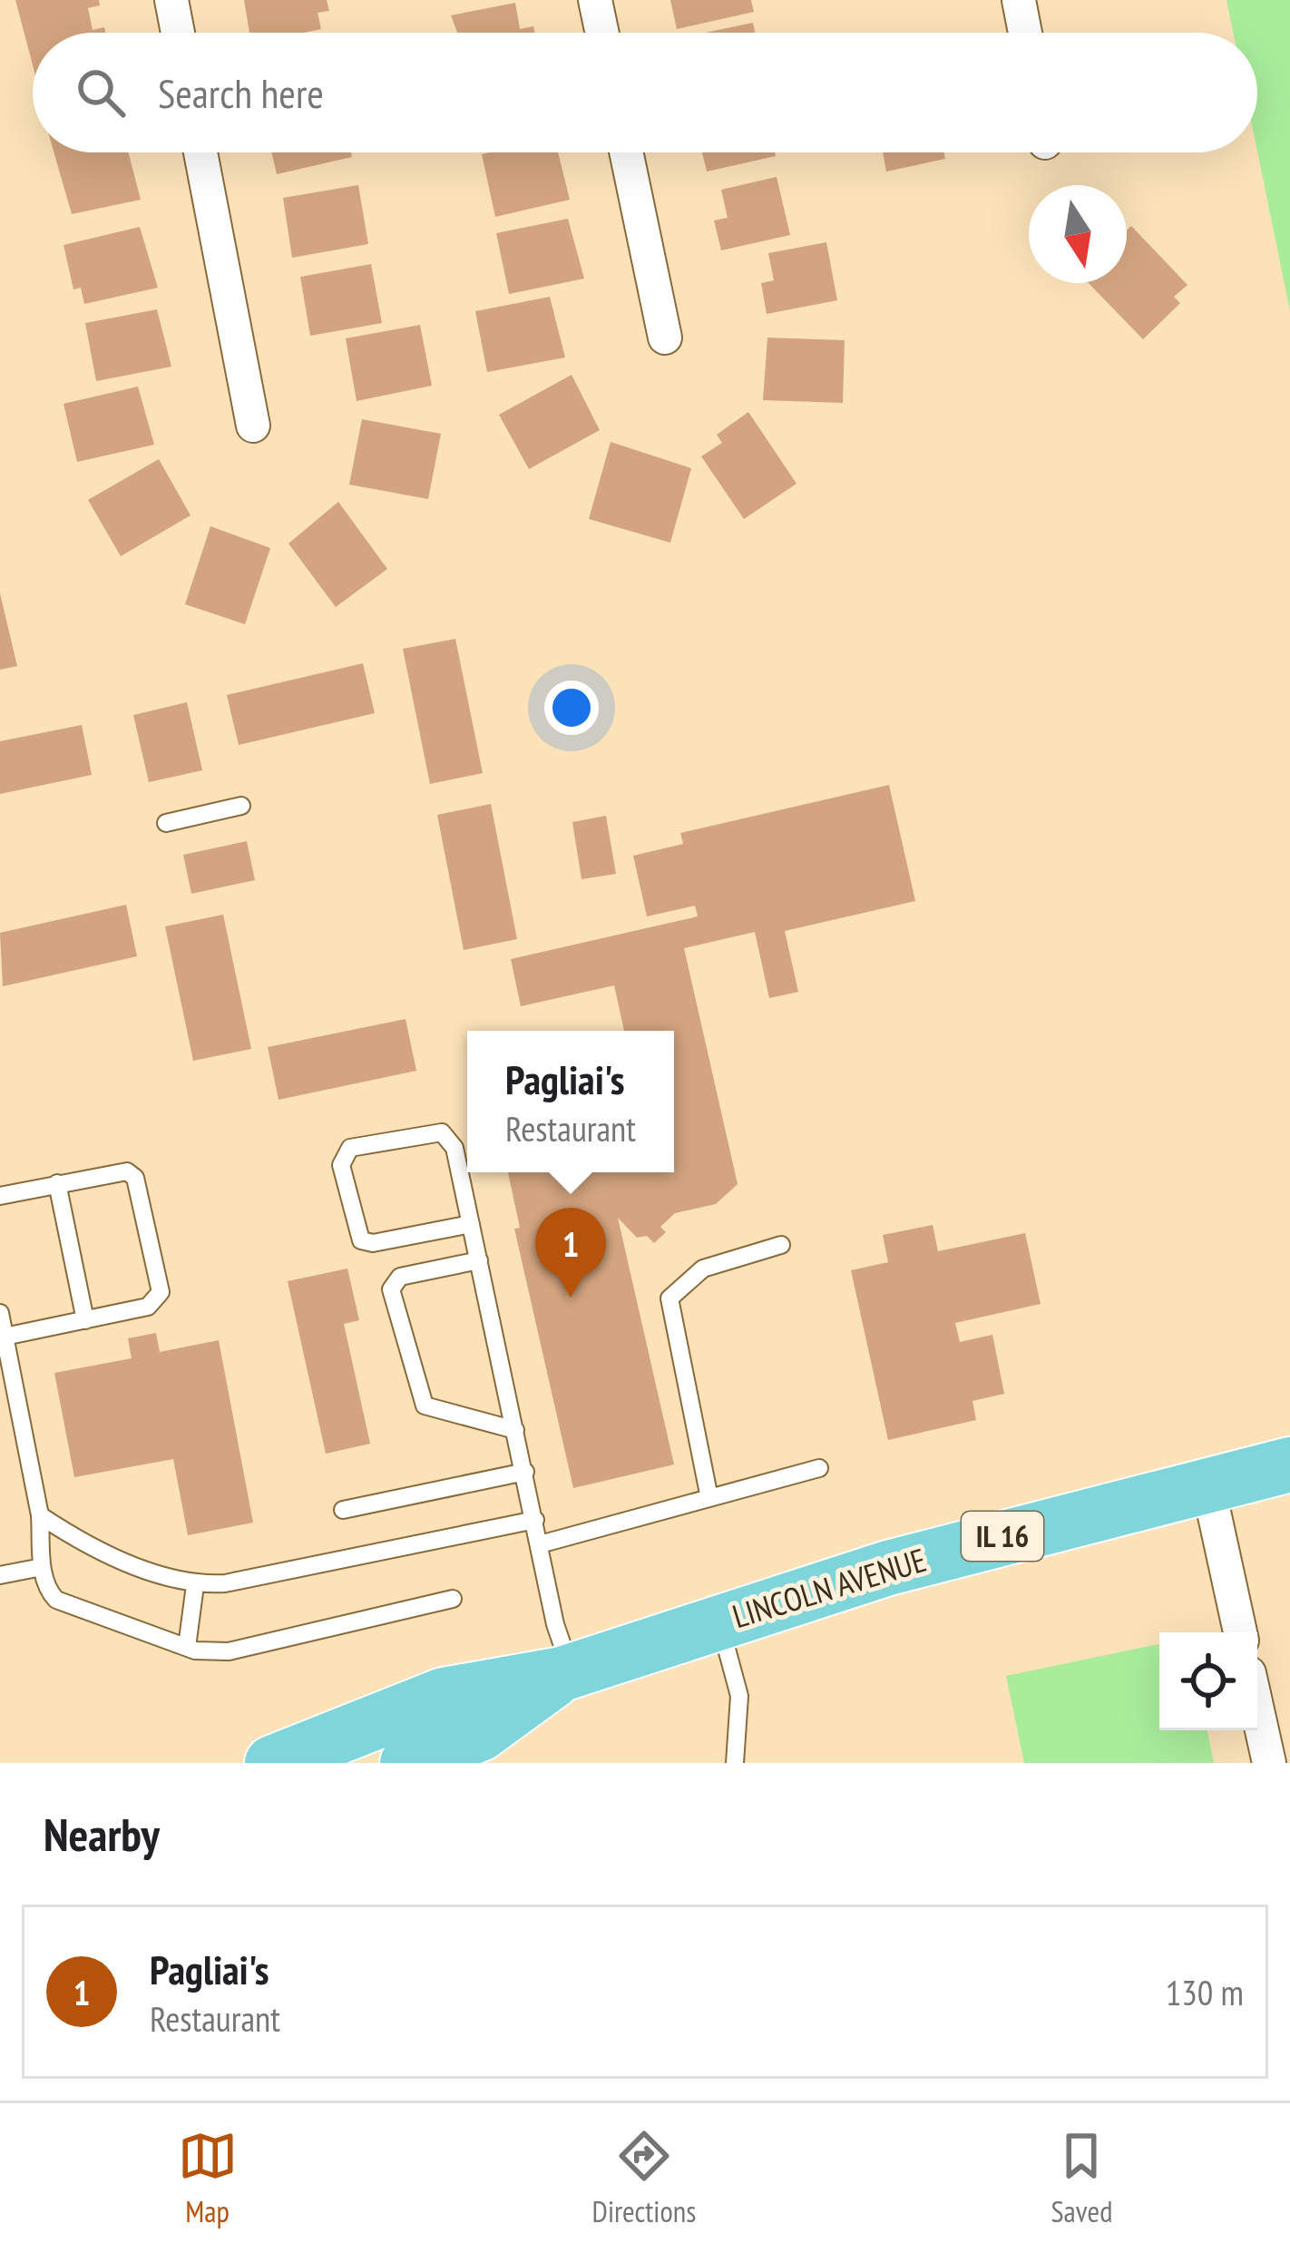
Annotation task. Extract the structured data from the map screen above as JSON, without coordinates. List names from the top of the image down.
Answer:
{
  "streets": {
    "main road": ["IL 16", "LINCOLN AVENUE"]
  },
  "north": "bottom",
  "page": {
    "search": "Search here",
    "popup": ["Pagliai's", "Restaurant"],
    "pins": "1",
    "heading": "Nearby",
    "list": [
      {
        "mark": "1",
        "name": "Pagliai's",
        "note": "Restaurant",
        "value": "130 m"
      }
    ],
    "nav": ["Map", "Directions", "Saved"]
  }
}
